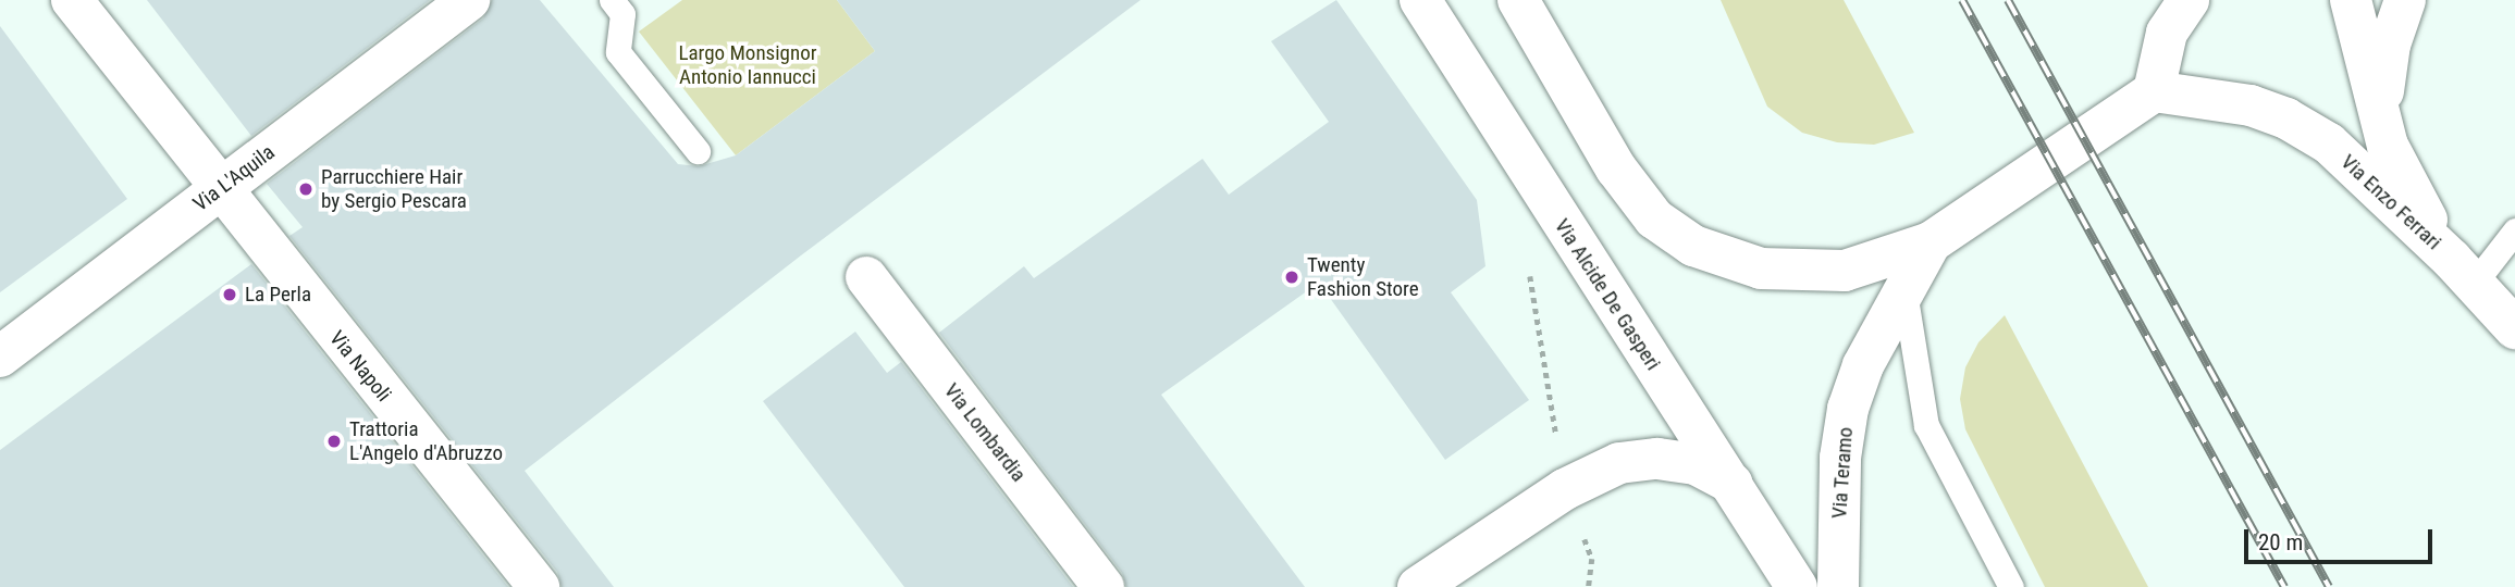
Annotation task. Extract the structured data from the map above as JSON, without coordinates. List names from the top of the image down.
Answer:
{
  "streets": {
    "main road": [
      "Via L'Aquila",
      "Via Enzo Ferrari",
      "Via Alcide De Gasperi",
      "Via Napoli",
      "Via Lombardia",
      "Via Teramo"
    ]
  },
  "crossings": [
    ["Via L'Aquila", "Via Napoli"],
    ["Via Enzo Ferrari", "Via Teramo"]
  ],
  "parks": ["Largo Monsignor Antonio Iannucci"],
  "places": [
    "Parrucchiere Hair by Sergio Pescara",
    "Twenty Fashion Store",
    "La Perla",
    "Trattoria L'Angelo d'Abruzzo"
  ],
  "scale_bar": "20 m"
}
